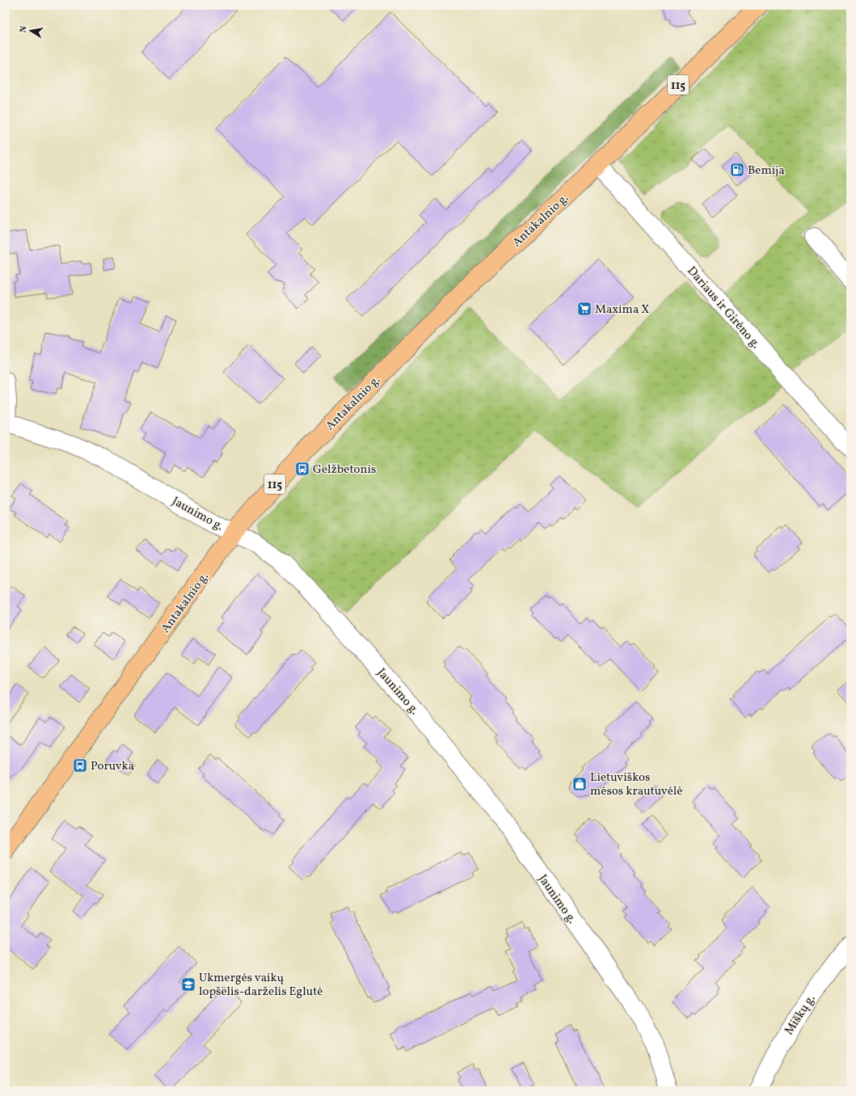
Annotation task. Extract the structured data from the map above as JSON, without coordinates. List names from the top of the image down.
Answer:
{
  "streets": {
    "main road": ["115", "Antakalnio g."],
    "street": ["Dariaus ir Girėno g.", "Jaunimo g.", "Miškų g."]
  },
  "crossings": [
    ["Antakalnio g.", "Dariaus ir Girėno g."],
    ["Antakalnio g.", "Jaunimo g."]
  ],
  "places": {
    "fuel station": ["Bemija"],
    "supermarket": ["Maxima X"],
    "bus stop": ["Gelžbetonis", "Poruvka"],
    "shop": ["Lietuviškos mėsos krautuvėlė"],
    "school or university": ["Ukmergės vaikų lopšelis-darželis Eglutė"]
  },
  "north": "left"
}
